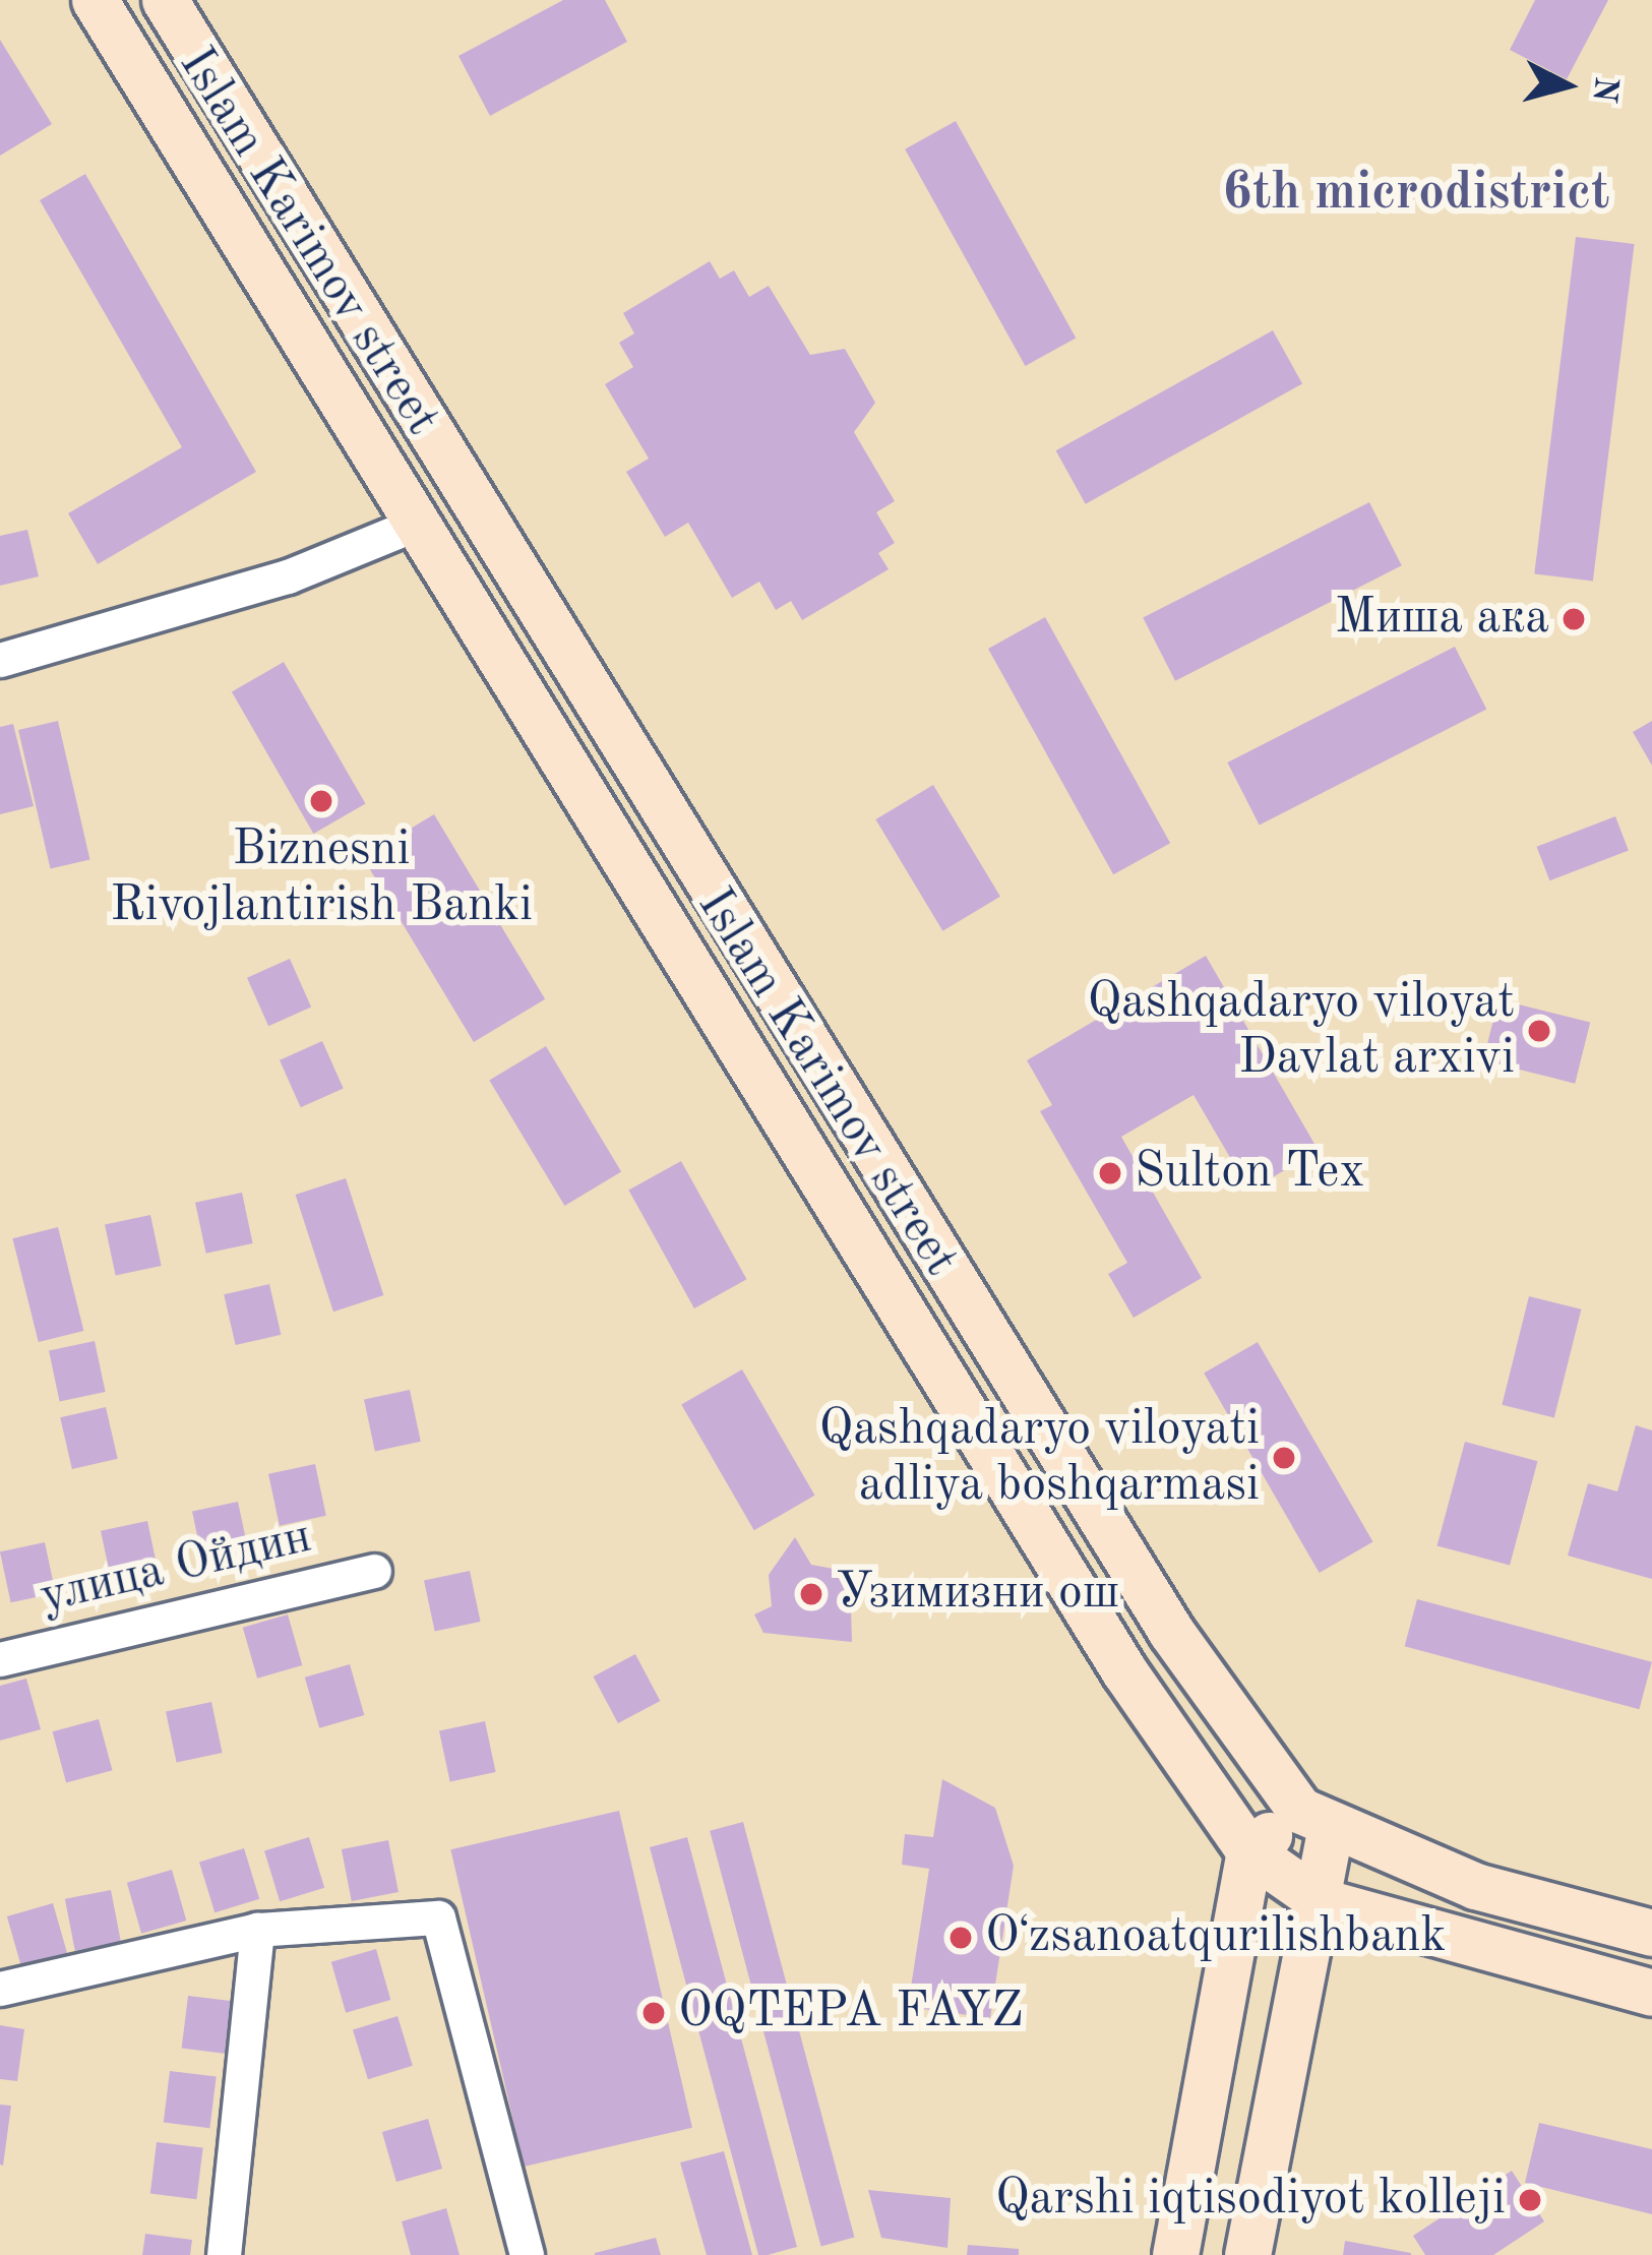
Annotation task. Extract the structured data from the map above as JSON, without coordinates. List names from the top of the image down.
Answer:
{
  "streets": {
    "main road": ["Islam Karimov street"],
    "street": ["улица Ойдин"]
  },
  "districts": ["6th microdistrict"],
  "places": [
    "Миша ака",
    "Biznesni Rivojlantirish Banki",
    "Qashqadaryo viloyat Davlat arxivi",
    "Sulton Tex",
    "Qashqadaryo viloyati adliya boshqarmasi",
    "Узимизни ош",
    "Oʻzsanoatqurilishbank",
    "OQTEPA FAYZ",
    "Qarshi iqtisodiyot kolleji"
  ],
  "north": "right"
}
